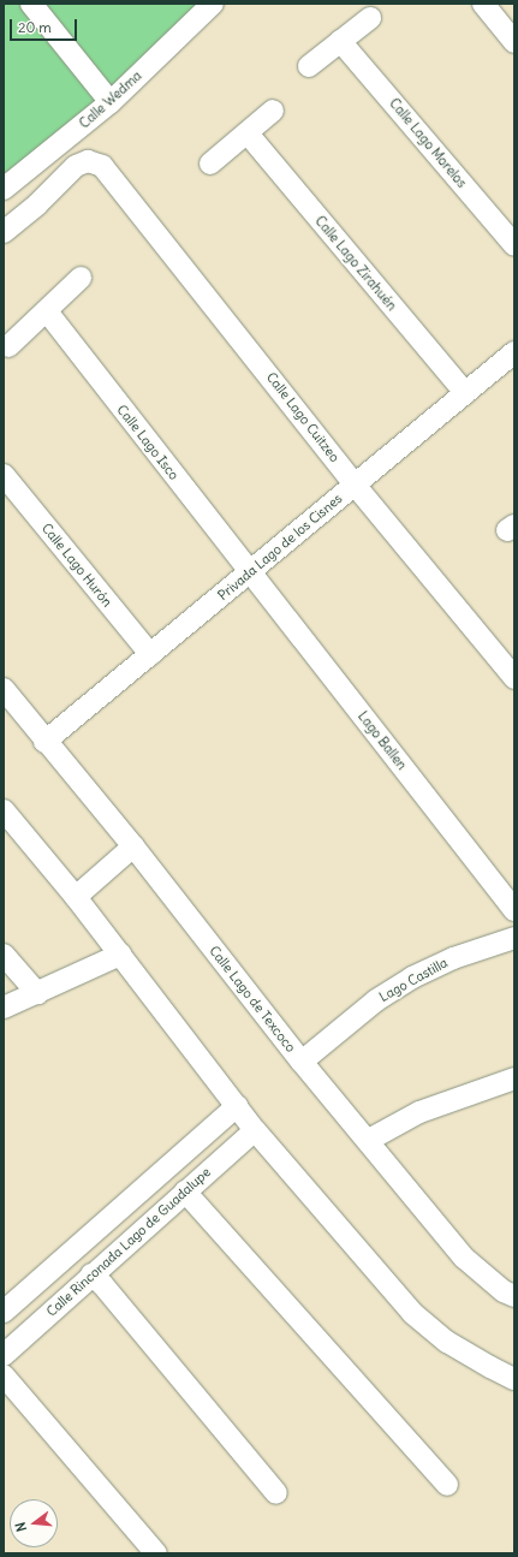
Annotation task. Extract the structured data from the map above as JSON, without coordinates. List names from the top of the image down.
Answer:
{
  "streets": {
    "street": [
      "Calle Wedma",
      "Calle Lago Morelos",
      "Calle Lago Zirahuén",
      "Calle Lago Cuitzeo",
      "Calle Lago Isco",
      "Privada Lago de los Cisnes",
      "Calle Lago Hurón",
      "Lago Ballen",
      "Lago Castilla",
      "Calle Lago de Texcoco",
      "Calle Rinconada Lago de Guadalupe"
    ]
  },
  "crossings": [
    ["Calle Lago Zirahuén", "Privada Lago de los Cisnes"],
    ["Calle Lago Cuitzeo", "Privada Lago de los Cisnes"],
    ["Calle Lago Isco", "Privada Lago de los Cisnes"],
    ["Calle Lago Isco", "Lago Ballen"],
    ["Privada Lago de los Cisnes", "Calle Lago Hurón"],
    ["Privada Lago de los Cisnes", "Lago Ballen"],
    ["Privada Lago de los Cisnes", "Calle Lago de Texcoco"],
    ["Lago Castilla", "Calle Lago de Texcoco"]
  ],
  "scale_bar": "20 m",
  "north": "left"
}
